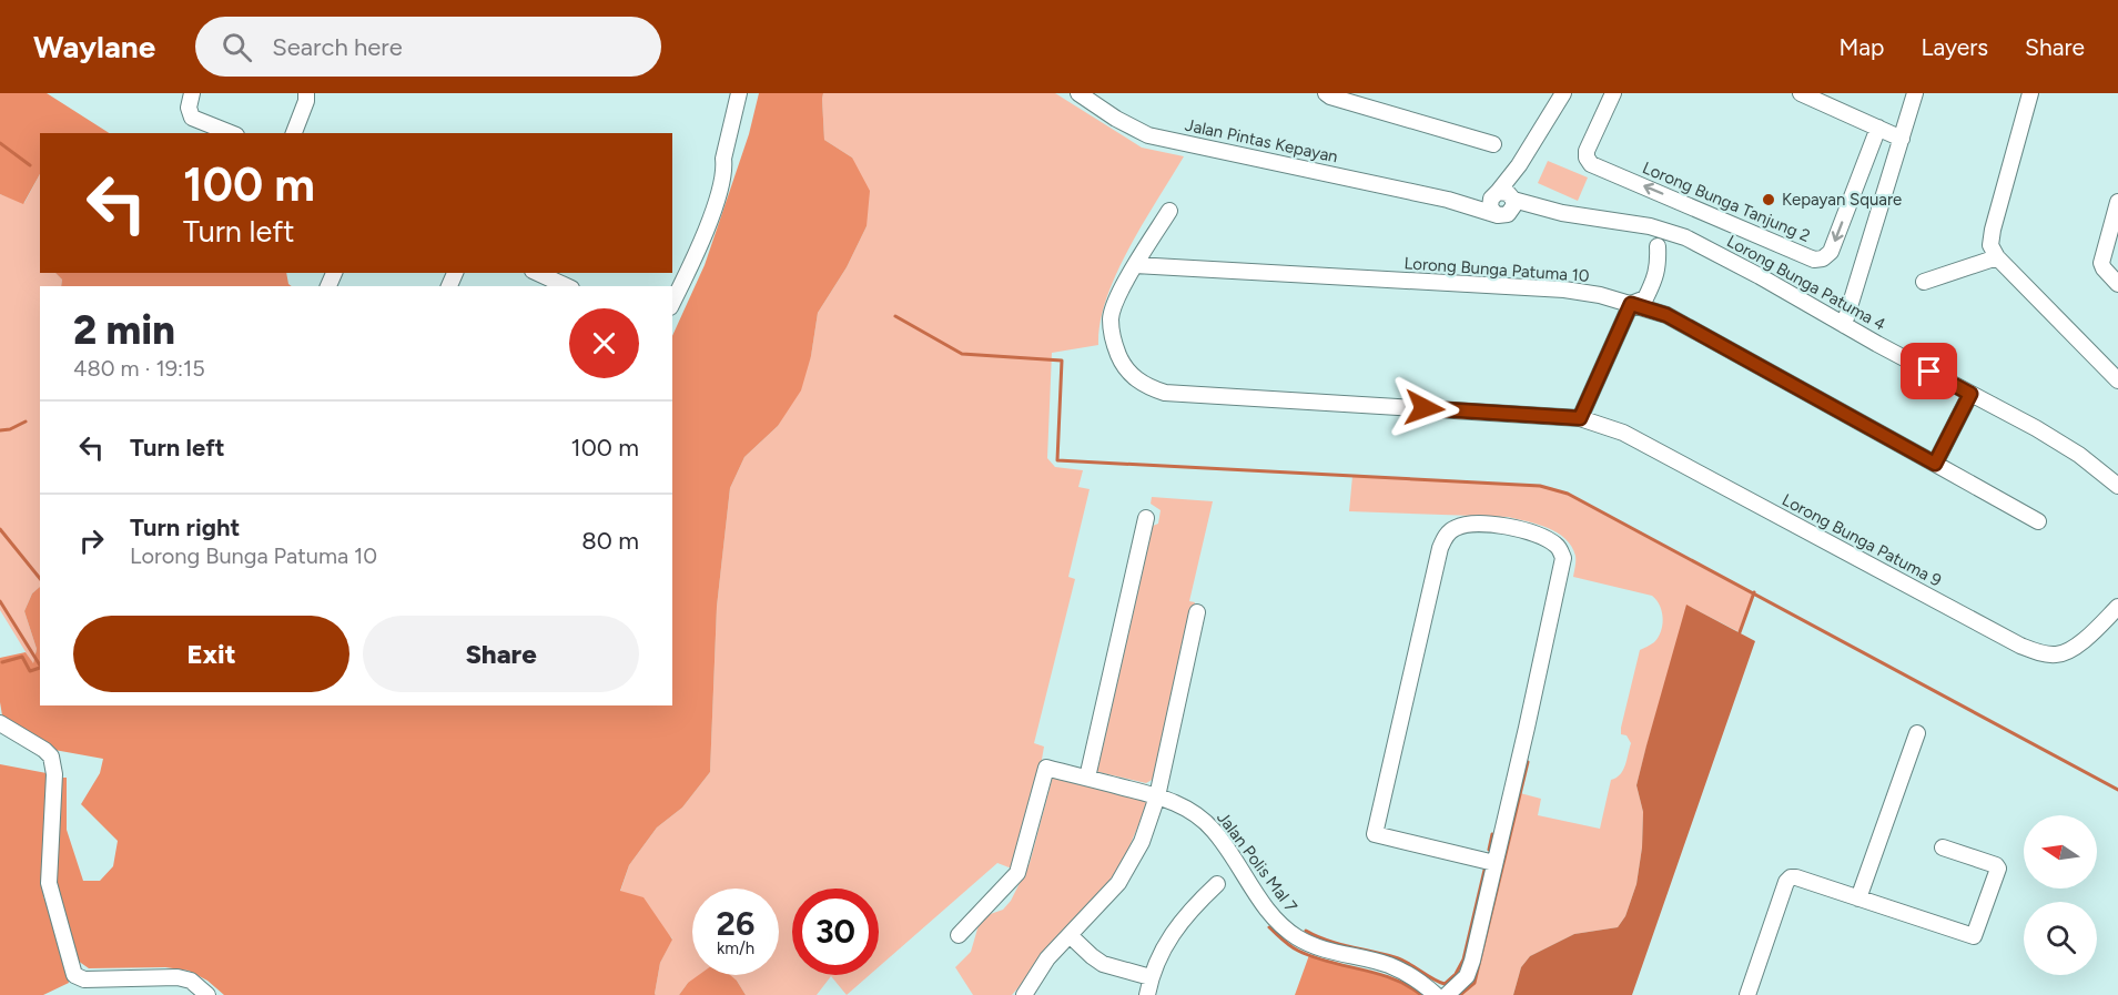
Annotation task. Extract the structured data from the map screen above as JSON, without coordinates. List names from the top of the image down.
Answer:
{
  "streets": {
    "street": [
      "Jalan Pintas Kepayan",
      "Lorong Bunga Tanjung 2",
      "Lorong Bunga Patuma 10",
      "Lorong Bunga Patuma 4",
      "Lorong Bunga Patuma 9",
      "Jalan Polis Mal 7"
    ]
  },
  "crossings": [
    ["Lorong Bunga Patuma 10", "Lorong Bunga Patuma 9"]
  ],
  "places": ["Kepayan Square"],
  "north": "left",
  "page": {
    "header": "Waylane",
    "search": "Search here",
    "nav": ["Map", "Layers", "Share"],
    "turn": ["100 m", "Turn left"],
    "heading": ["2 min", "480 m · 19:15"],
    "list": [
      {
        "name": "Turn left",
        "value": "100 m"
      },
      {
        "name": "Turn right",
        "note": "Lorong Bunga Patuma 10",
        "value": "80 m"
      }
    ],
    "buttons": ["Exit", "Share"],
    "speed": "26 km/h",
    "limit": "30"
  }
}
